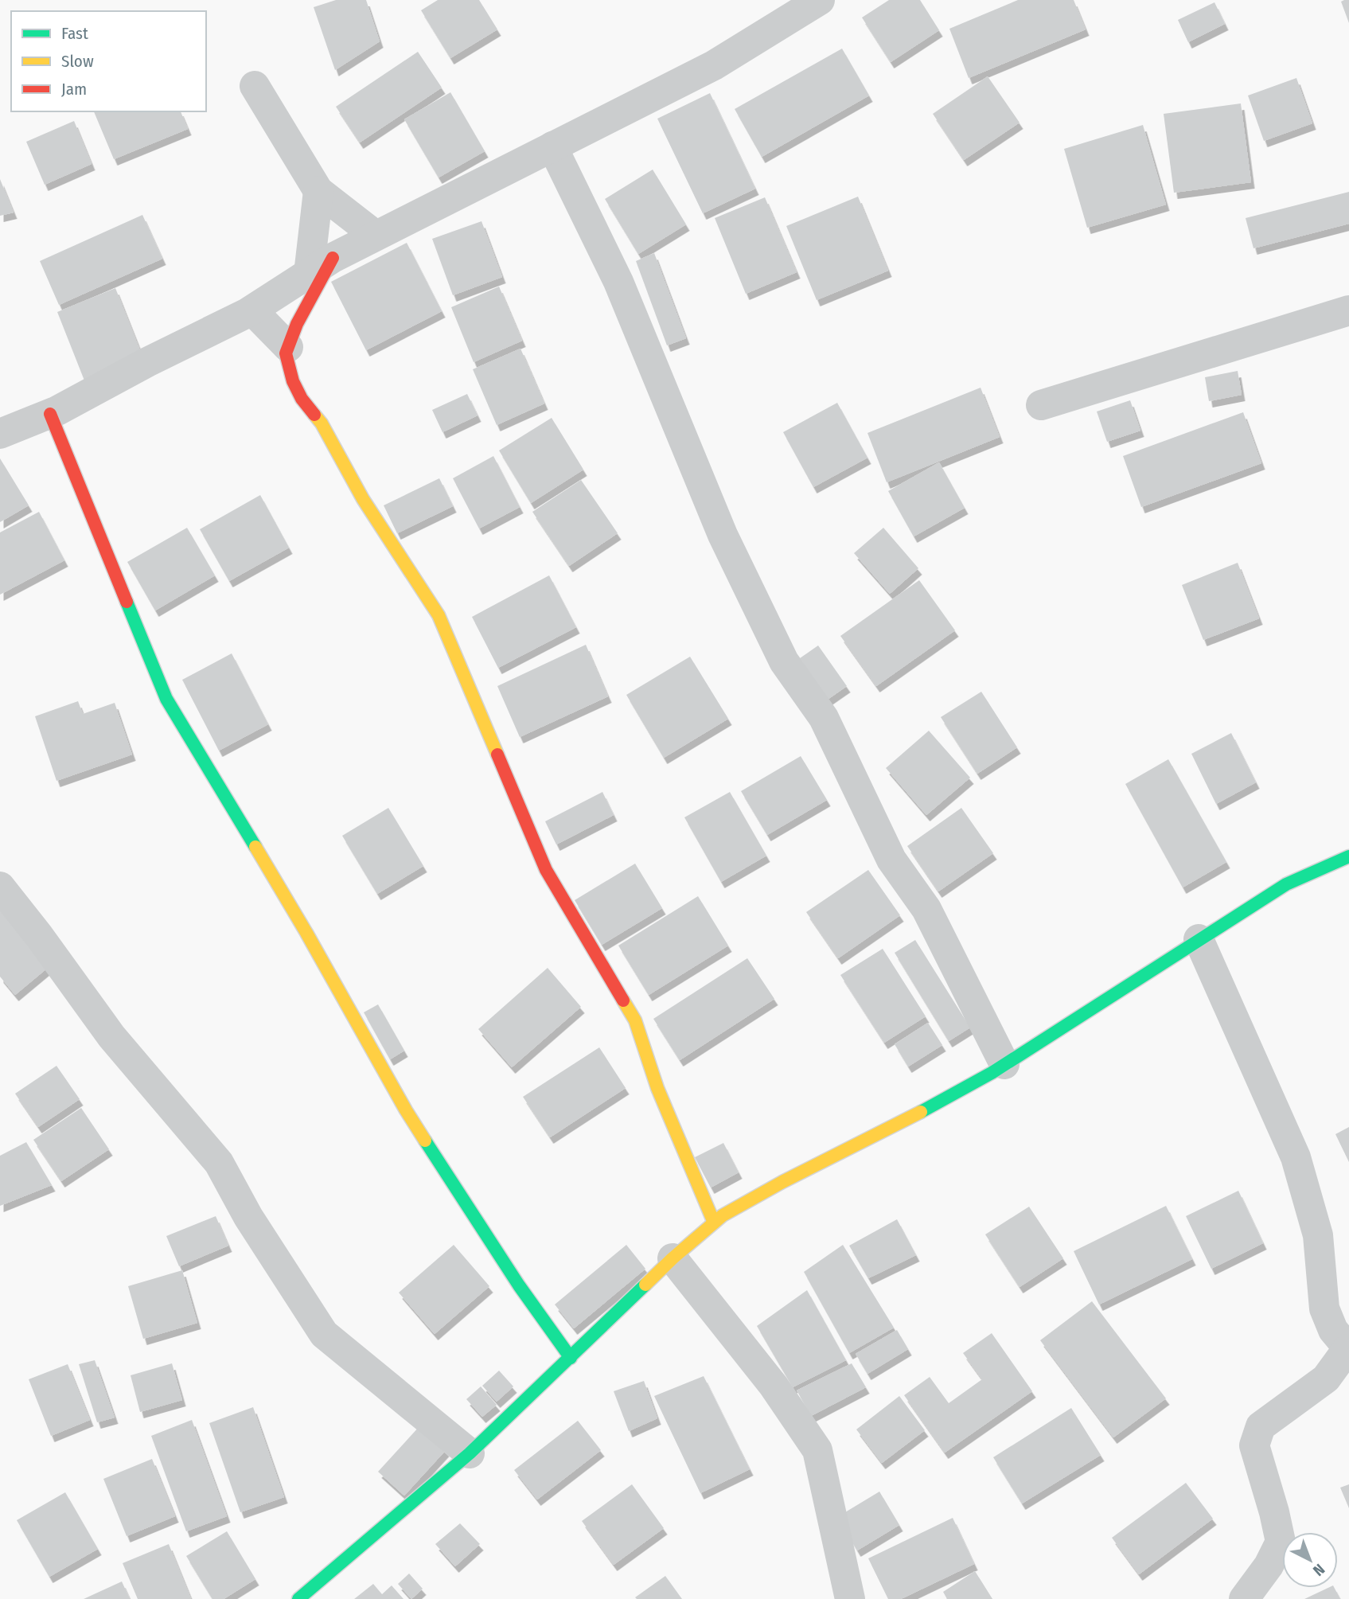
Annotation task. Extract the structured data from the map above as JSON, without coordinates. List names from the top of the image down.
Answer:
{
  "legend": ["Fast", "Slow", "Jam"],
  "north": "bottom right"
}
